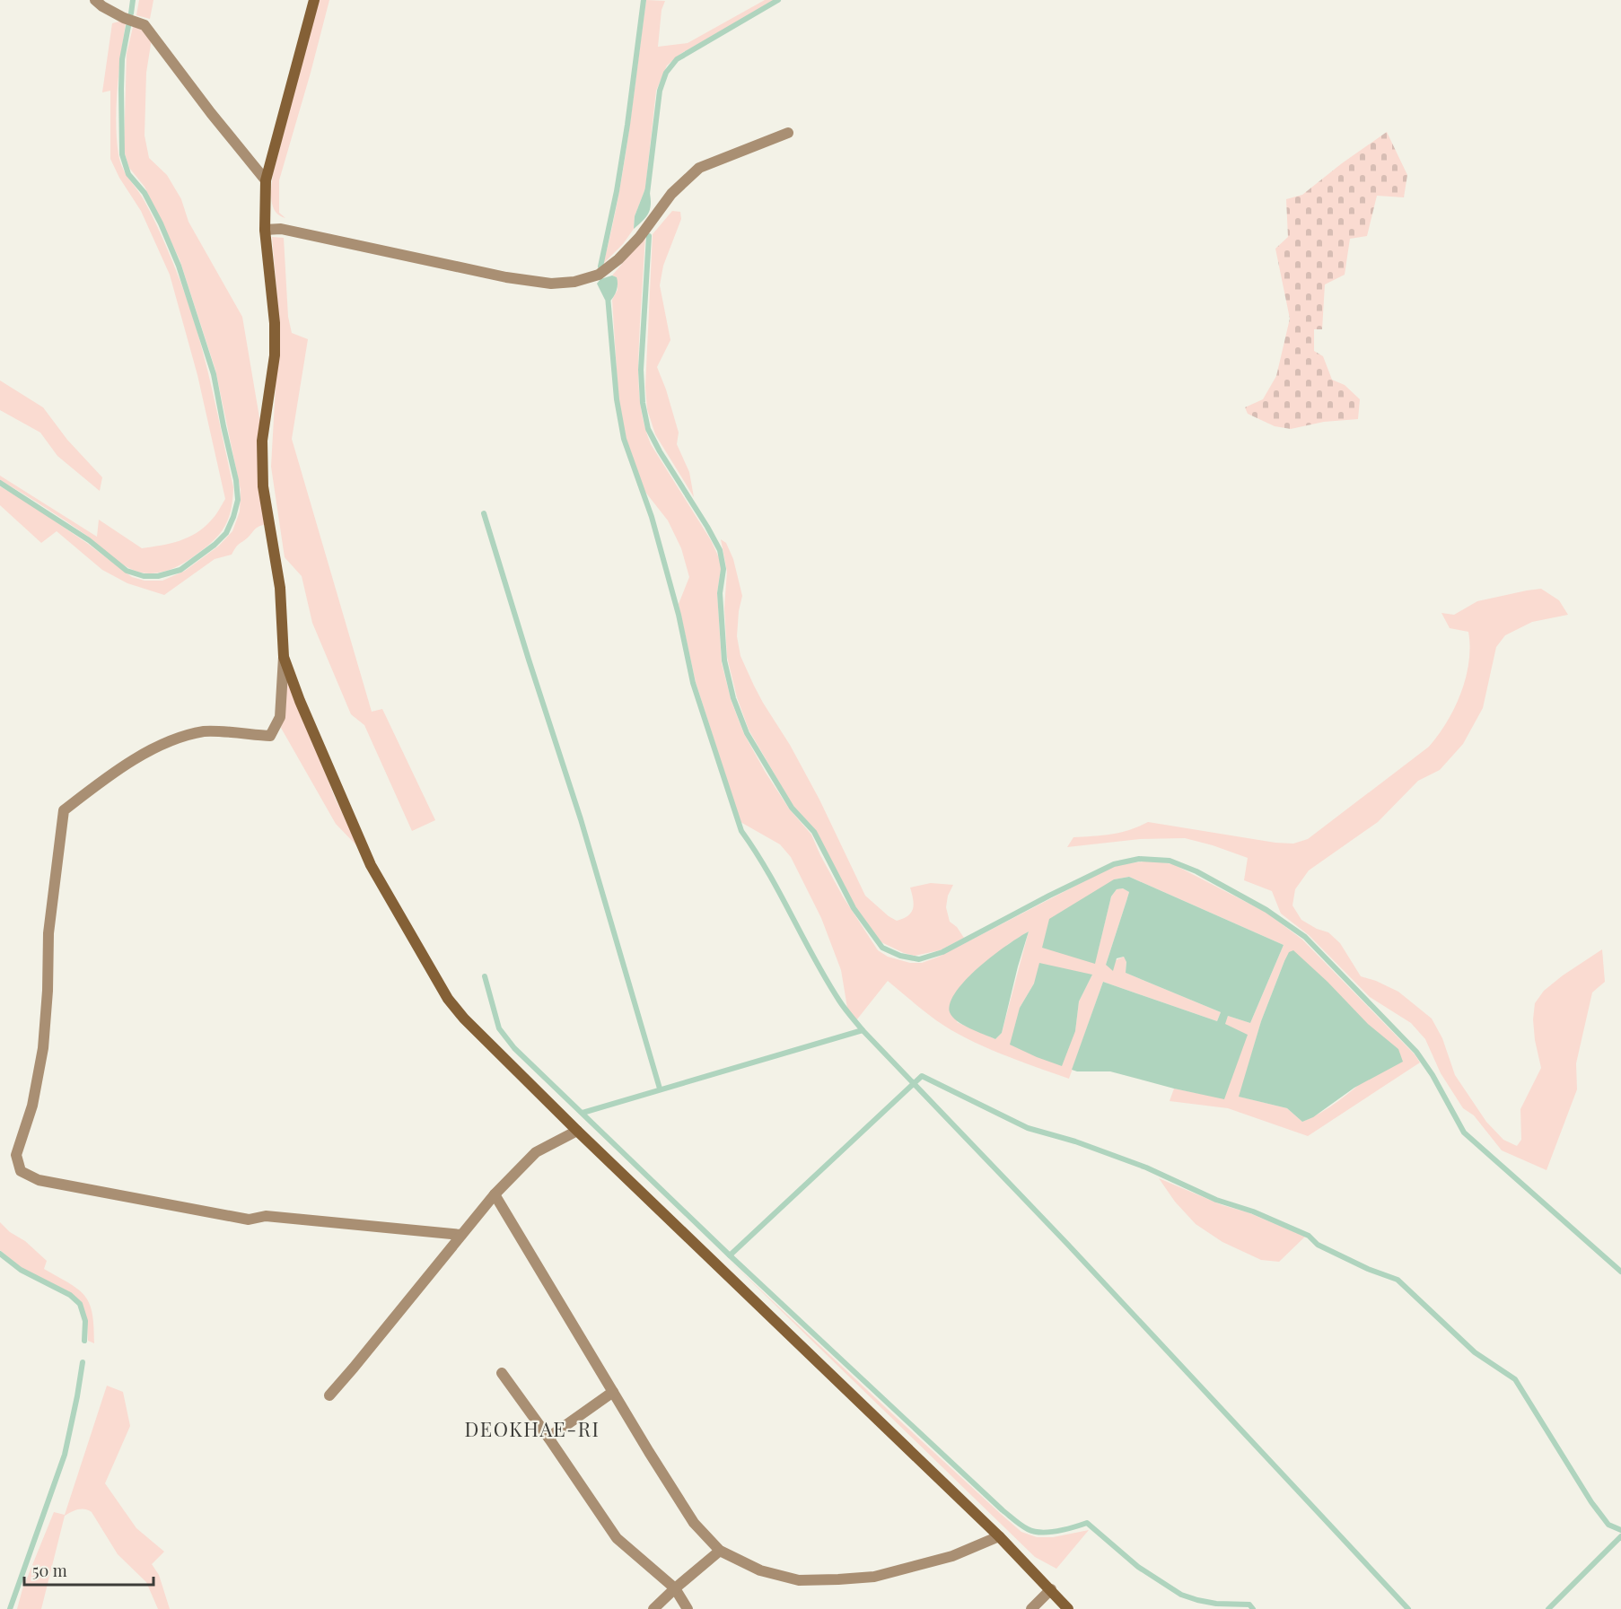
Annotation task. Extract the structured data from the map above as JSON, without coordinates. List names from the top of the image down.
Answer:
{
  "districts": ["DEOKHAE-RI"],
  "scale_bar": "50 m"
}
